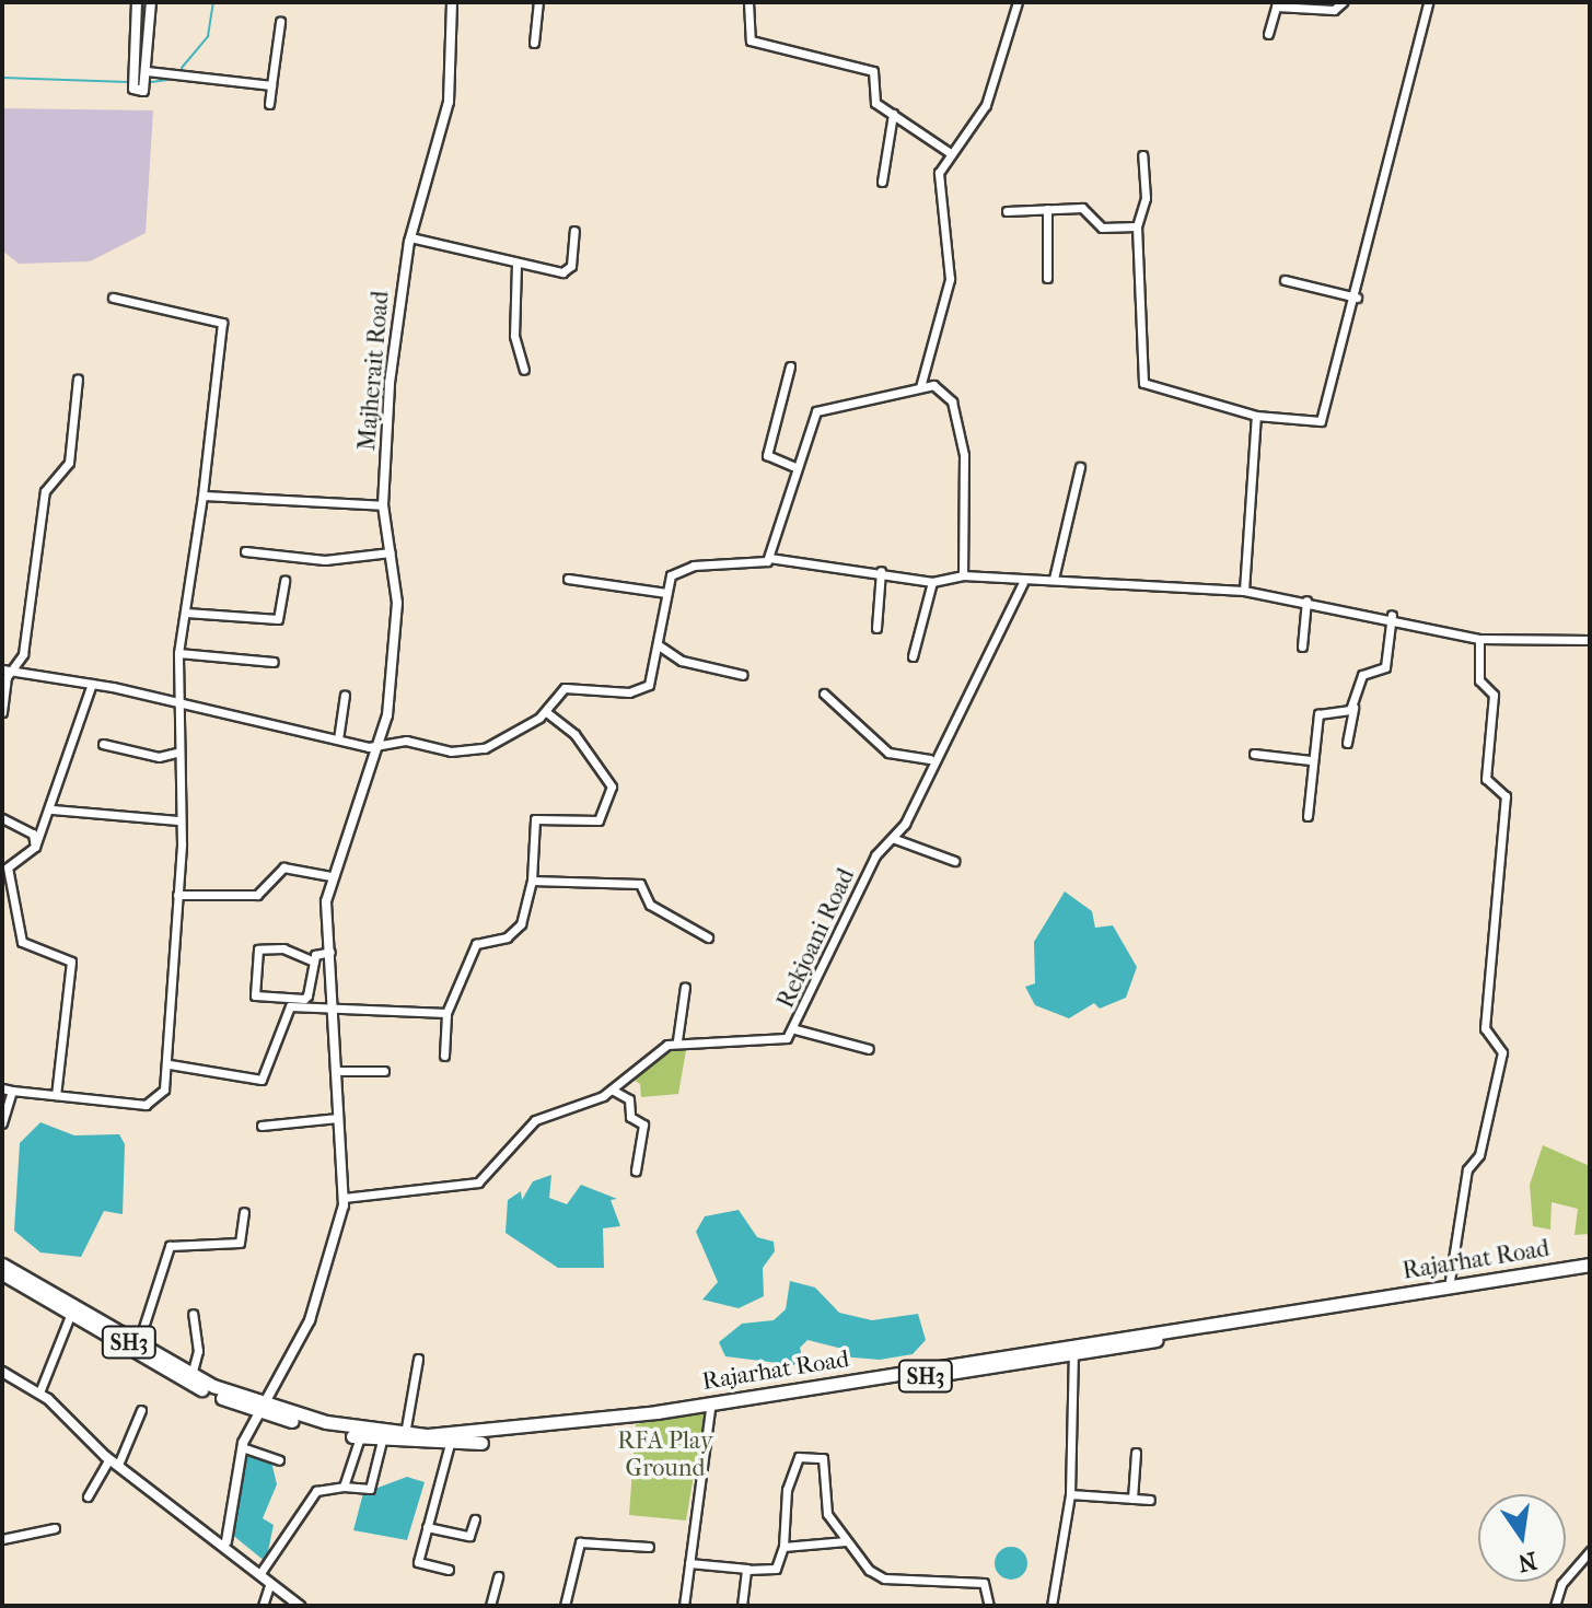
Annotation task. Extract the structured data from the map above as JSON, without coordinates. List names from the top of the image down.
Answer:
{
  "streets": {
    "main road": ["Rajarhat Road", "SH3"],
    "street": ["Majherait Road", "Rekjoani Road"]
  },
  "parks": ["RFA Play Ground"],
  "north": "bottom"
}
